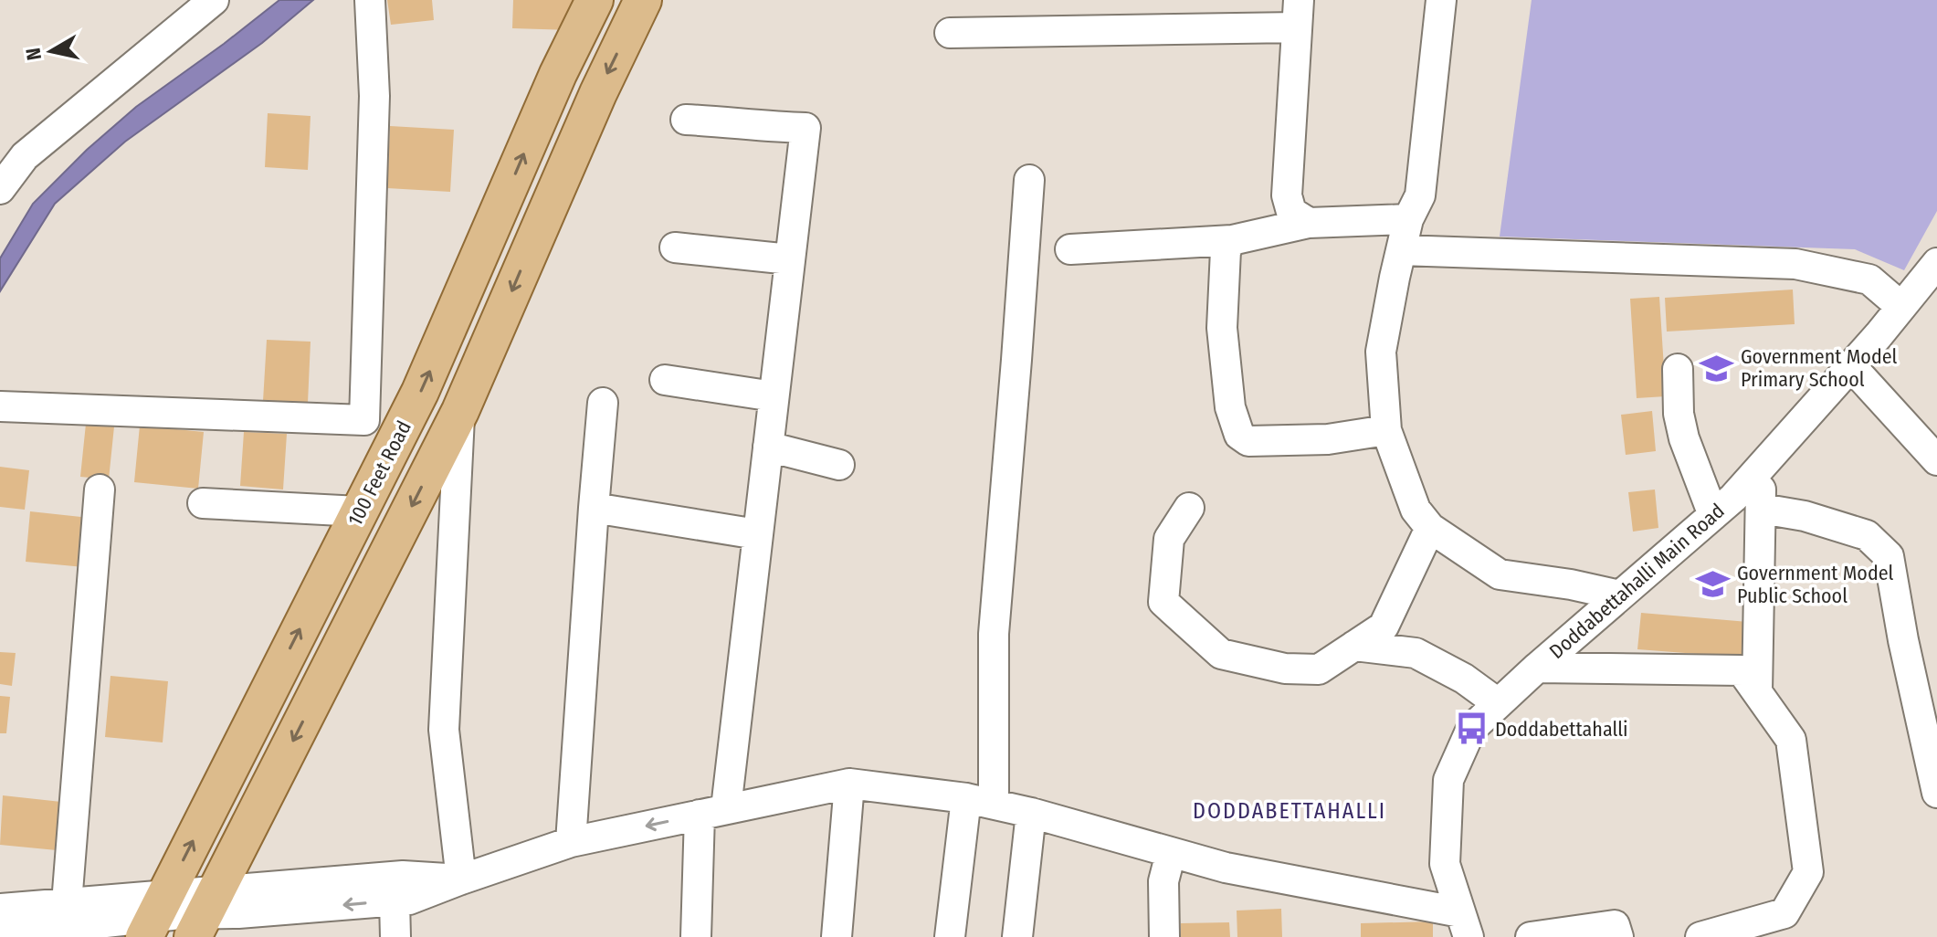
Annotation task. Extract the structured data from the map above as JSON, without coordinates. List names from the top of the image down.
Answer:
{
  "streets": {
    "main road": ["100 Feet Road"],
    "street": ["Doddabettahalli Main Road"]
  },
  "districts": ["DODDABETTAHALLI"],
  "places": {
    "school or university": ["Government Model Primary School", "Government Model Public School"],
    "bus stop": ["Doddabettahalli"]
  },
  "north": "left"
}
